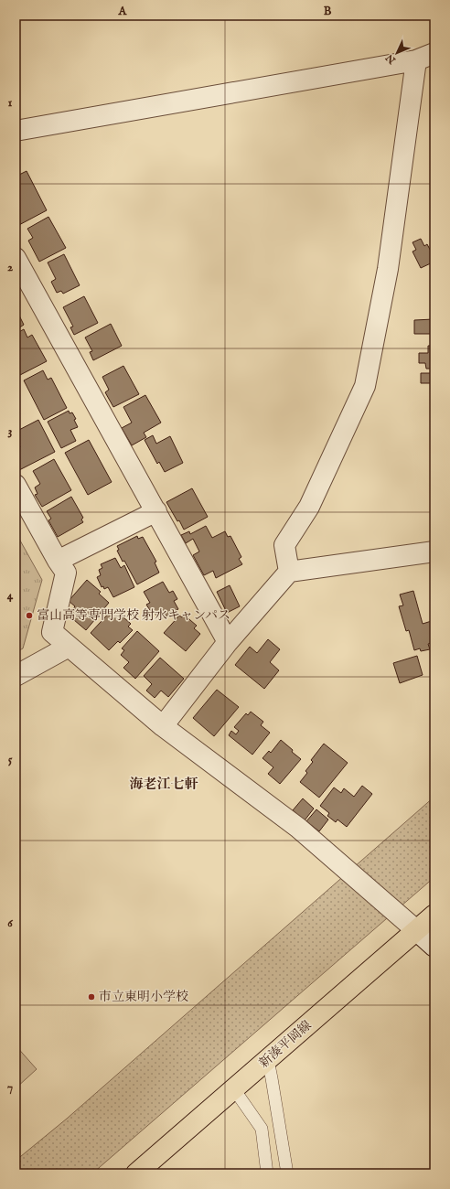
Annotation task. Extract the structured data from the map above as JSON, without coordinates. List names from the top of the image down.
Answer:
{
  "streets": {
    "main road": ["新湊平岡線"]
  },
  "districts": ["海老江七軒"],
  "places": ["富山高等専門学校 射水キャンパス", "市立東明小学校"],
  "north": "bottom left",
  "grid": {
    "columns": ["A", "B"],
    "rows": [
      "1",
      "2",
      "3",
      "4",
      "5",
      "6",
      "7"
    ]
  }
}
